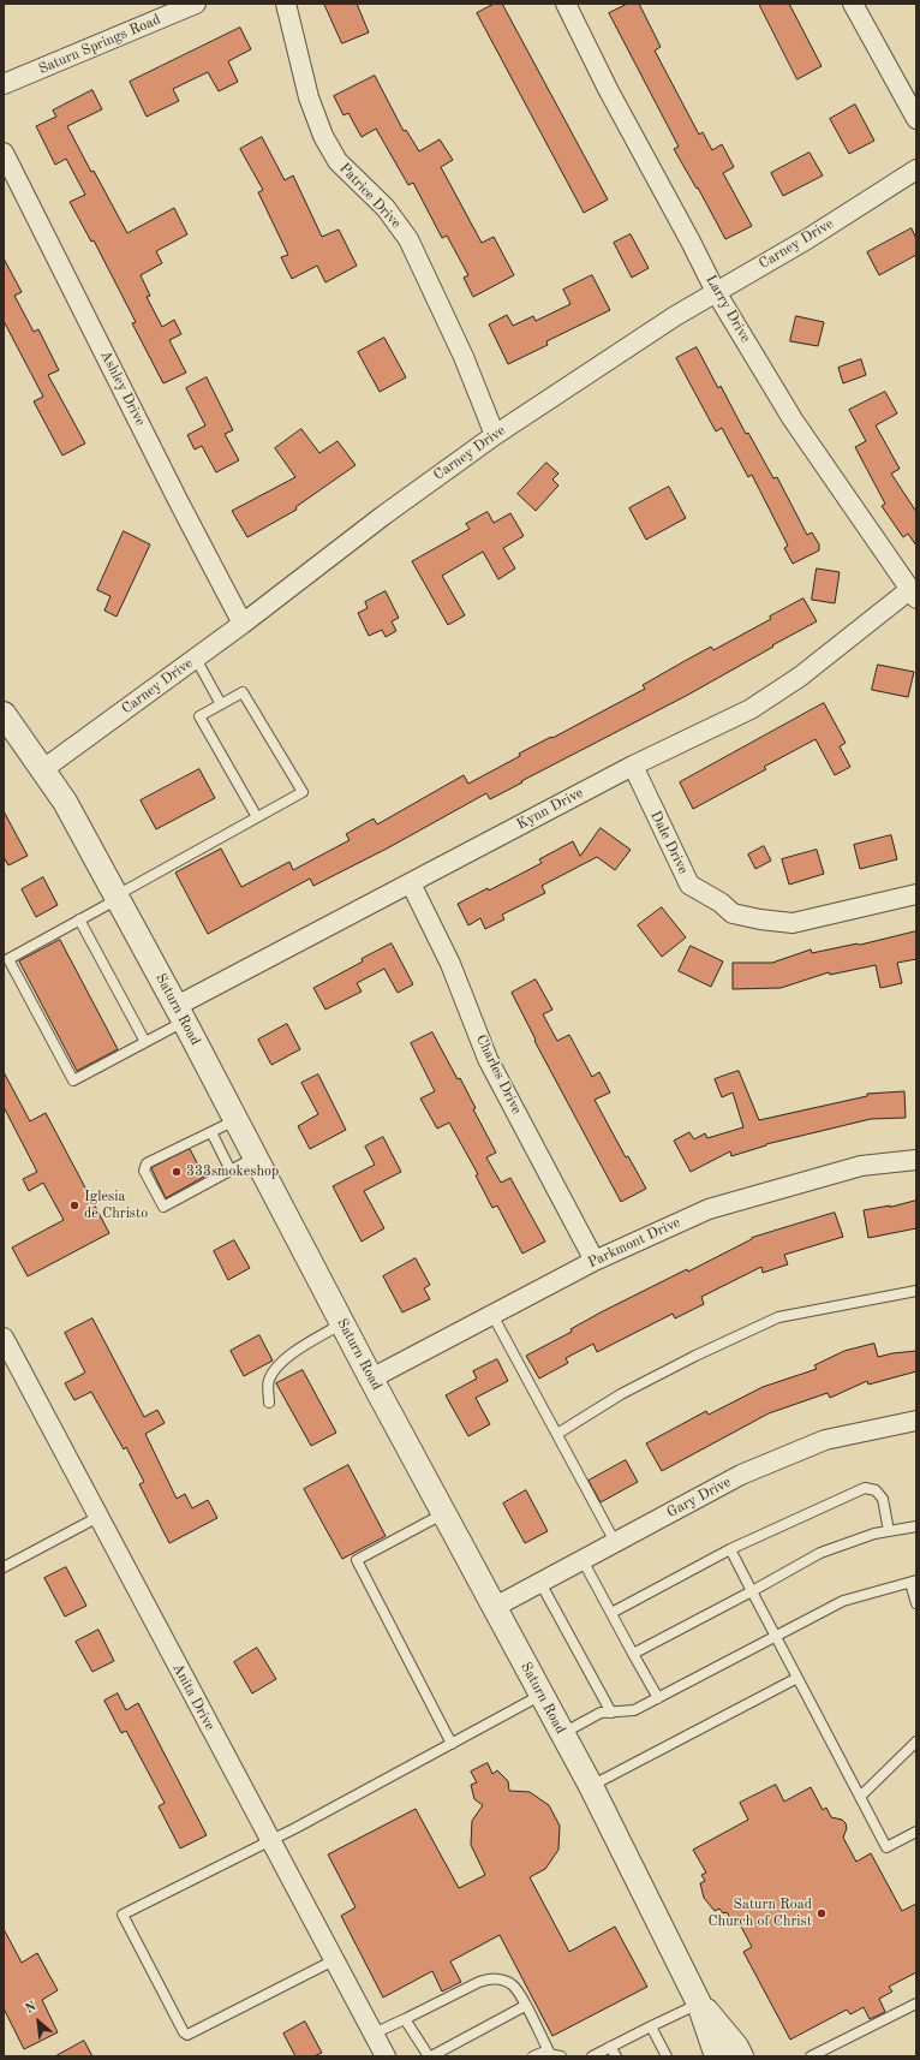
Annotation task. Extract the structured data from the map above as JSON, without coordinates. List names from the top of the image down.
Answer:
{
  "streets": {
    "street": [
      "Saturn Springs Road",
      "Patrice Drive",
      "Carney Drive",
      "Larry Drive",
      "Ashley Drive",
      "Kynn Drive",
      "Dale Drive",
      "Saturn Road",
      "Charles Drive",
      "Parkmont Drive",
      "Gary Drive",
      "Anita Drive"
    ]
  },
  "crossings": [
    ["Patrice Drive", "Carney Drive"],
    ["Carney Drive", "Larry Drive"],
    ["Carney Drive", "Ashley Drive"],
    ["Carney Drive", "Saturn Road"],
    ["Larry Drive", "Kynn Drive"],
    ["Kynn Drive", "Dale Drive"],
    ["Kynn Drive", "Saturn Road"],
    ["Kynn Drive", "Charles Drive"],
    ["Saturn Road", "Parkmont Drive"],
    ["Saturn Road", "Gary Drive"],
    ["Charles Drive", "Parkmont Drive"]
  ],
  "places": ["333smokeshop", "Iglesia de Christo", "Saturn Road Church of Christ"],
  "north": "top left"
}
